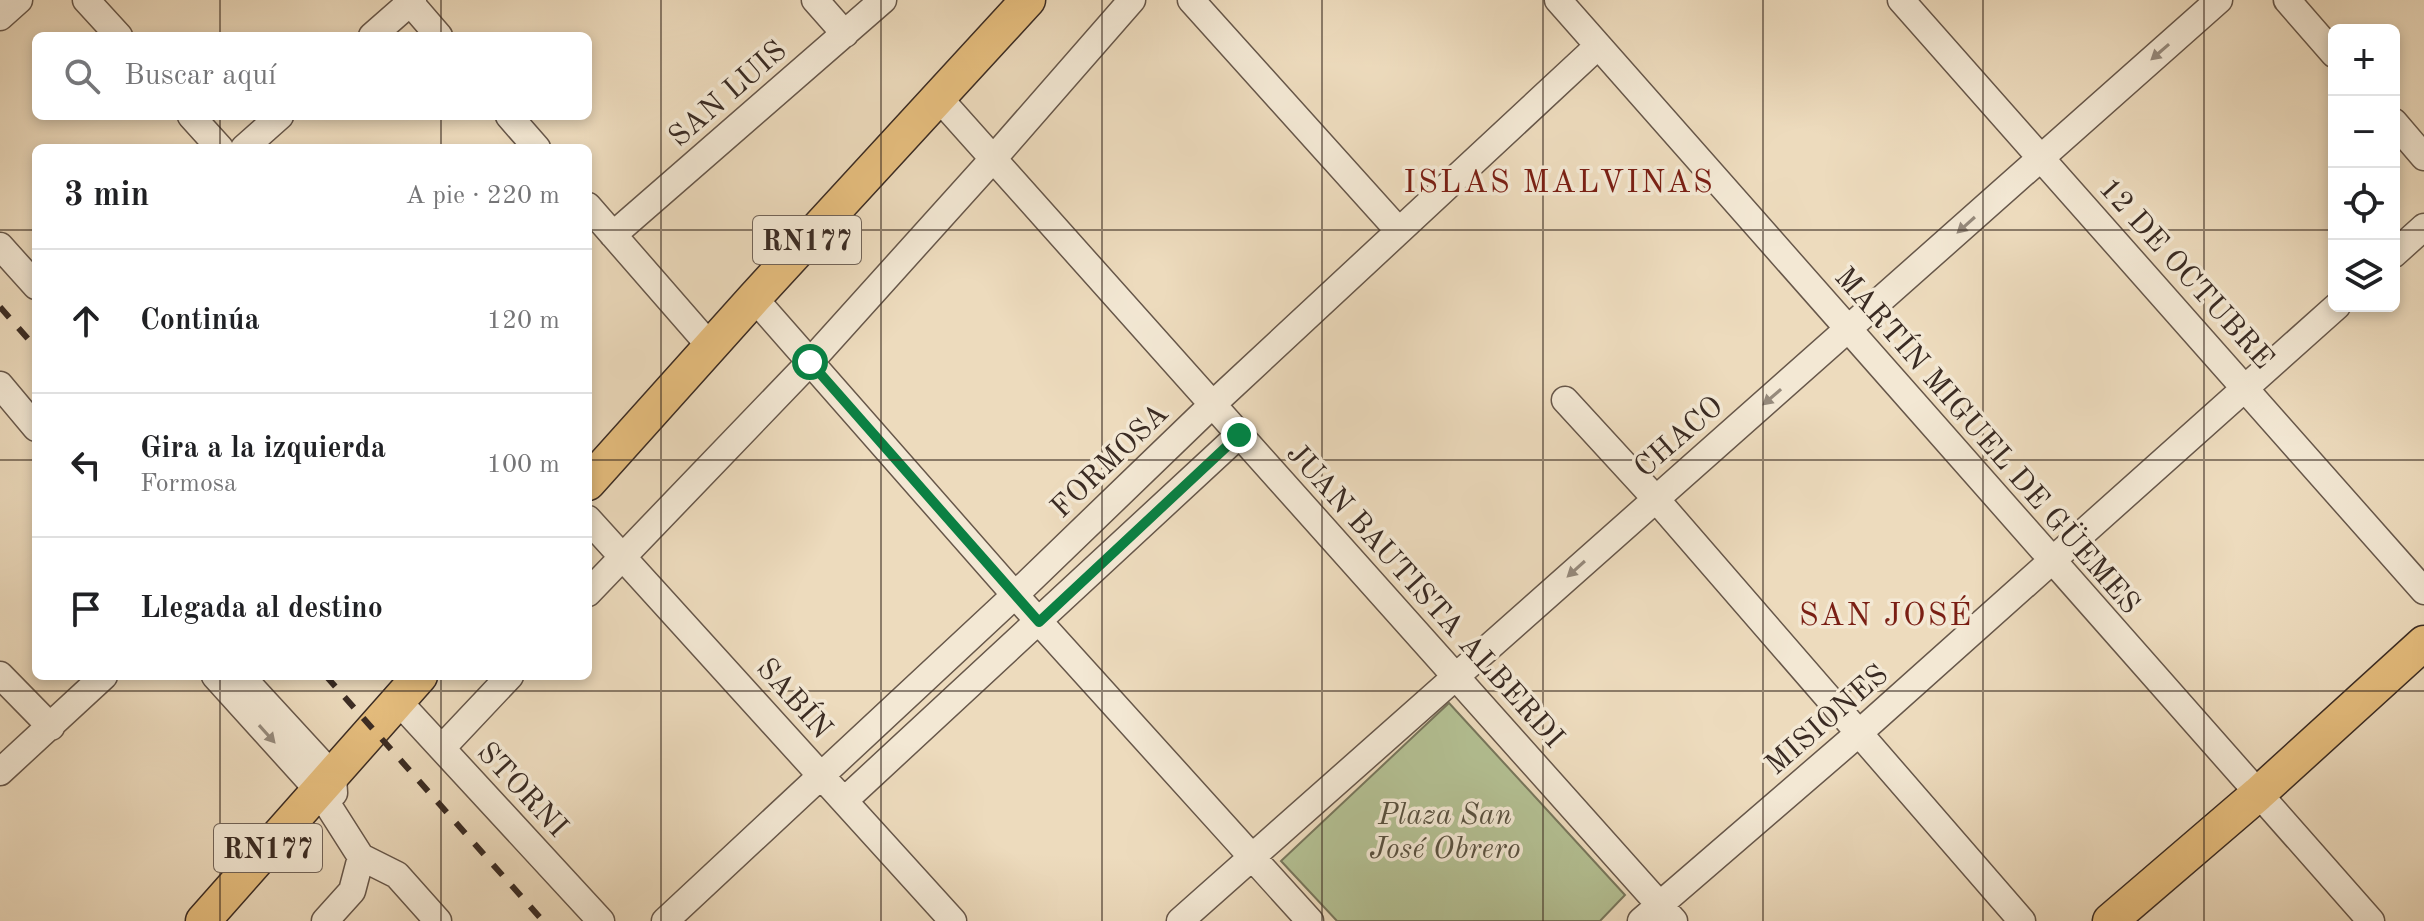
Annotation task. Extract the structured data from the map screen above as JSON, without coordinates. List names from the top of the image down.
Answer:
{
  "streets": {
    "main road": ["RN177"],
    "street": [
      "SAN LUIS",
      "12 DE OCTUBRE",
      "CHACO",
      "MARTÍN MIGUEL DE GÜEMES",
      "FORMOSA",
      "JUAN BAUTISTA ALBERDI",
      "SABÍN",
      "MISIONES",
      "STORNI"
    ]
  },
  "crossings": [
    ["RN177", "JUAN BAUTISTA ALBERDI"],
    ["RN177", "STORNI"],
    ["12 DE OCTUBRE", "CHACO"],
    ["12 DE OCTUBRE", "MISIONES"],
    ["CHACO", "MARTÍN MIGUEL DE GÜEMES"],
    ["CHACO", "JUAN BAUTISTA ALBERDI"],
    ["MARTÍN MIGUEL DE GÜEMES", "FORMOSA"],
    ["MARTÍN MIGUEL DE GÜEMES", "MISIONES"],
    ["FORMOSA", "JUAN BAUTISTA ALBERDI"],
    ["FORMOSA", "SABÍN"],
    ["JUAN BAUTISTA ALBERDI", "MISIONES"]
  ],
  "one_way": ["CHACO"],
  "districts": ["ISLAS MALVINAS", "SAN JOSÉ"],
  "parks": ["Plaza San José Obrero"],
  "page": {
    "map_buttons": ["+", "−"],
    "search": "Buscar aquí",
    "heading": ["3 min", "A pie · 220 m"],
    "list": [
      ["Continúa", "120 m"],
      ["Gira a la izquierda", "Formosa", "100 m"],
      "Llegada al destino"
    ]
  }
}
